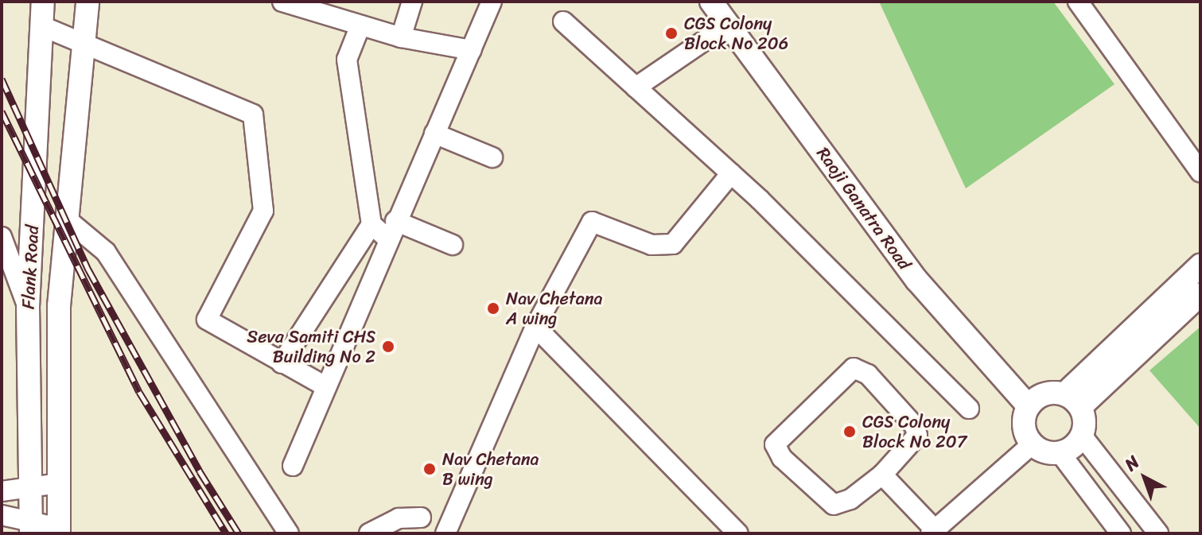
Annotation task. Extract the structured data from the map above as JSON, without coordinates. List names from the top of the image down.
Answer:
{
  "streets": {
    "street": ["Raoji Ganatra Road", "Flank Road"]
  },
  "places": [
    "CGS Colony Block No 206",
    "Nav Chetana A wing",
    "Seva Samiti CHS Building No 2",
    "CGS Colony Block No 207",
    "Nav Chetana B wing"
  ],
  "north": "top left"
}
